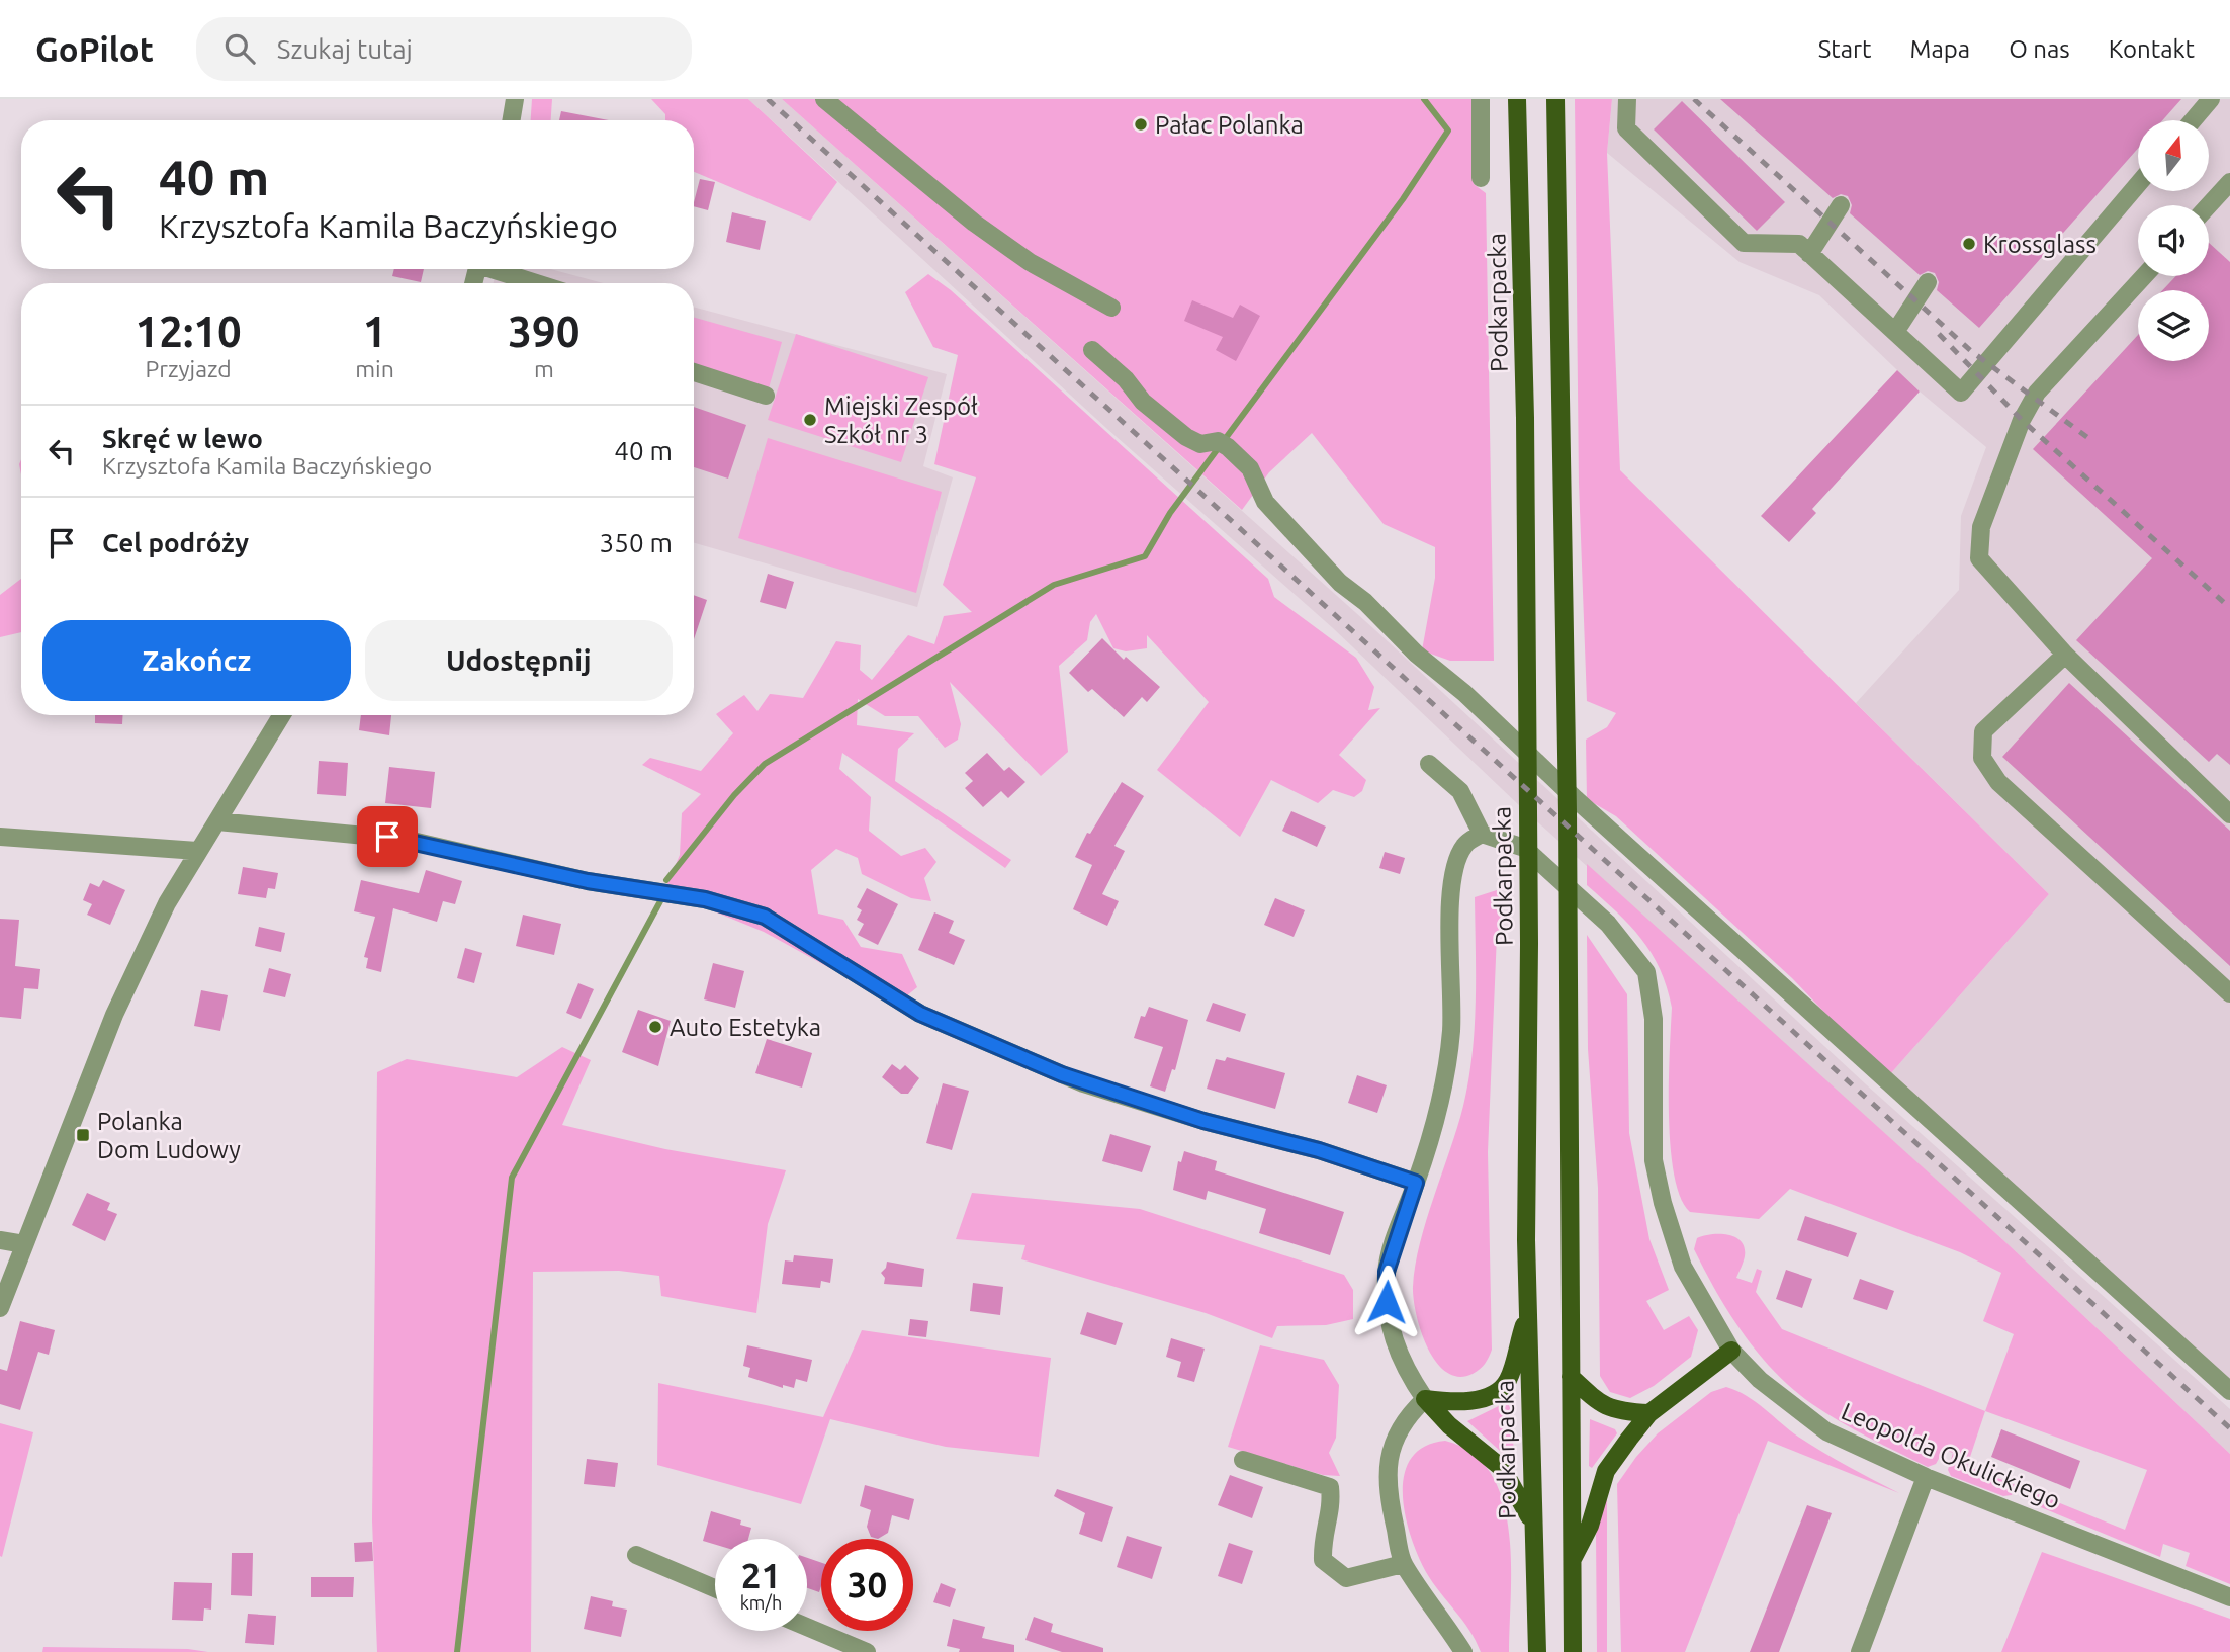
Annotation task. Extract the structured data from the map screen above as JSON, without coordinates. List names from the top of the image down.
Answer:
{
  "streets": {
    "main road": ["Podkarpacka"],
    "street": ["Leopolda Okulickiego"]
  },
  "places": {
    "other": [
      "Pałac Polanka",
      "Krossglass",
      "Miejski Zespół Szkół nr 3",
      "Auto Estetyka"
    ],
    "transit": ["Polanka Dom Ludowy"]
  },
  "north": "top",
  "page": {
    "header": "GoPilot",
    "search": "Szukaj tutaj",
    "nav": [
      "Start",
      "Mapa",
      "O nas",
      "Kontakt"
    ],
    "turn": ["40 m", "Krzysztofa Kamila Baczyńskiego"],
    "eta": [
      "12:10",
      "Przyjazd",
      "1",
      "min",
      "390",
      "m"
    ],
    "list": [
      {
        "name": "Skręć w lewo",
        "note": "Krzysztofa Kamila Baczyńskiego",
        "value": "40 m"
      },
      {
        "name": "Cel podróży",
        "value": "350 m"
      }
    ],
    "buttons": ["Zakończ", "Udostępnij"],
    "speed": "21 km/h",
    "limit": "30"
  }
}
